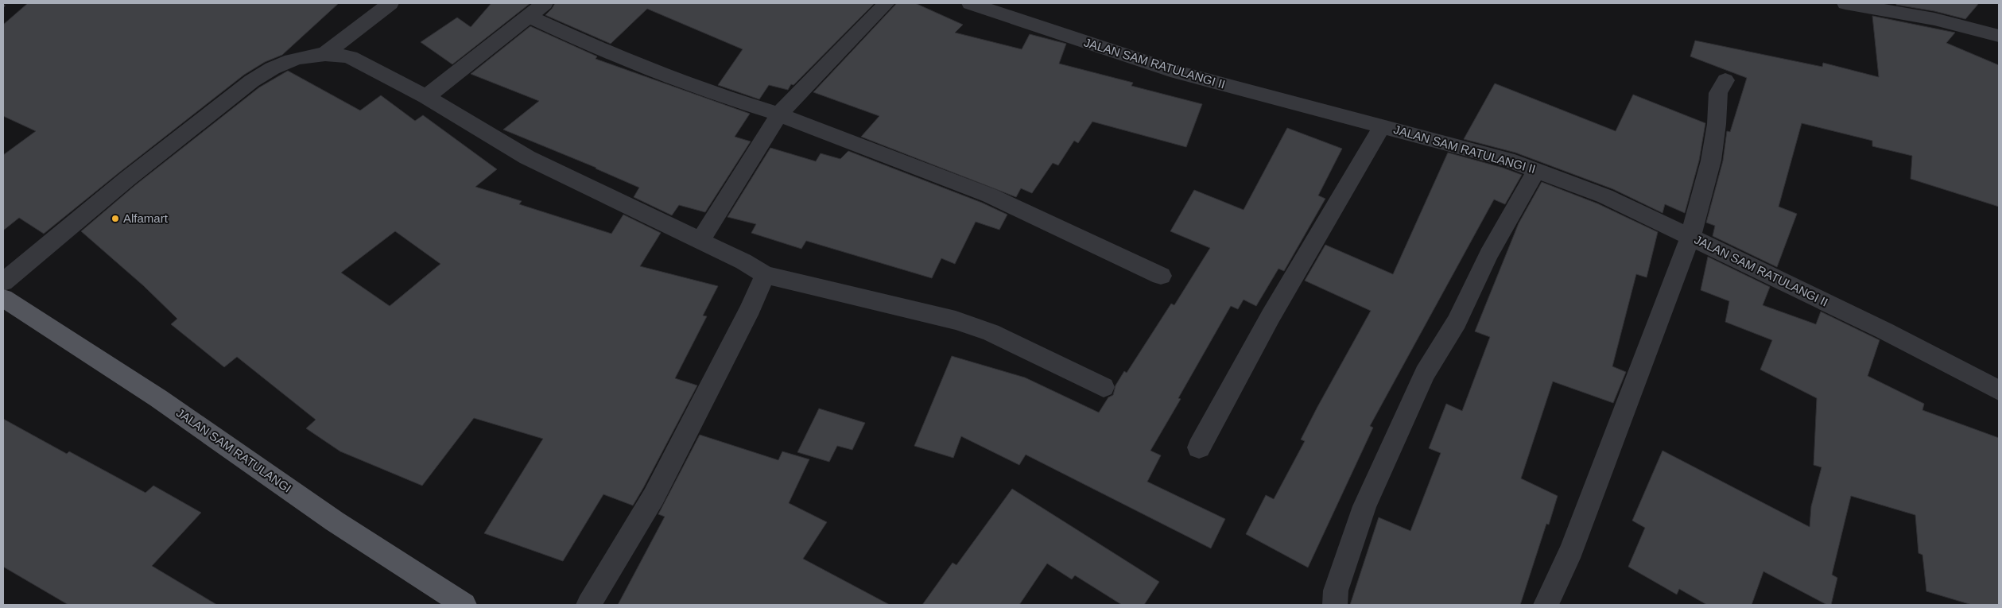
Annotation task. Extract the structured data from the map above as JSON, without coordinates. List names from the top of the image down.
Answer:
{
  "streets": {
    "main road": ["JALAN SAM RATULANGI"],
    "street": ["JALAN SAM RATULANGI II"]
  },
  "places": ["Alfamart"]
}
